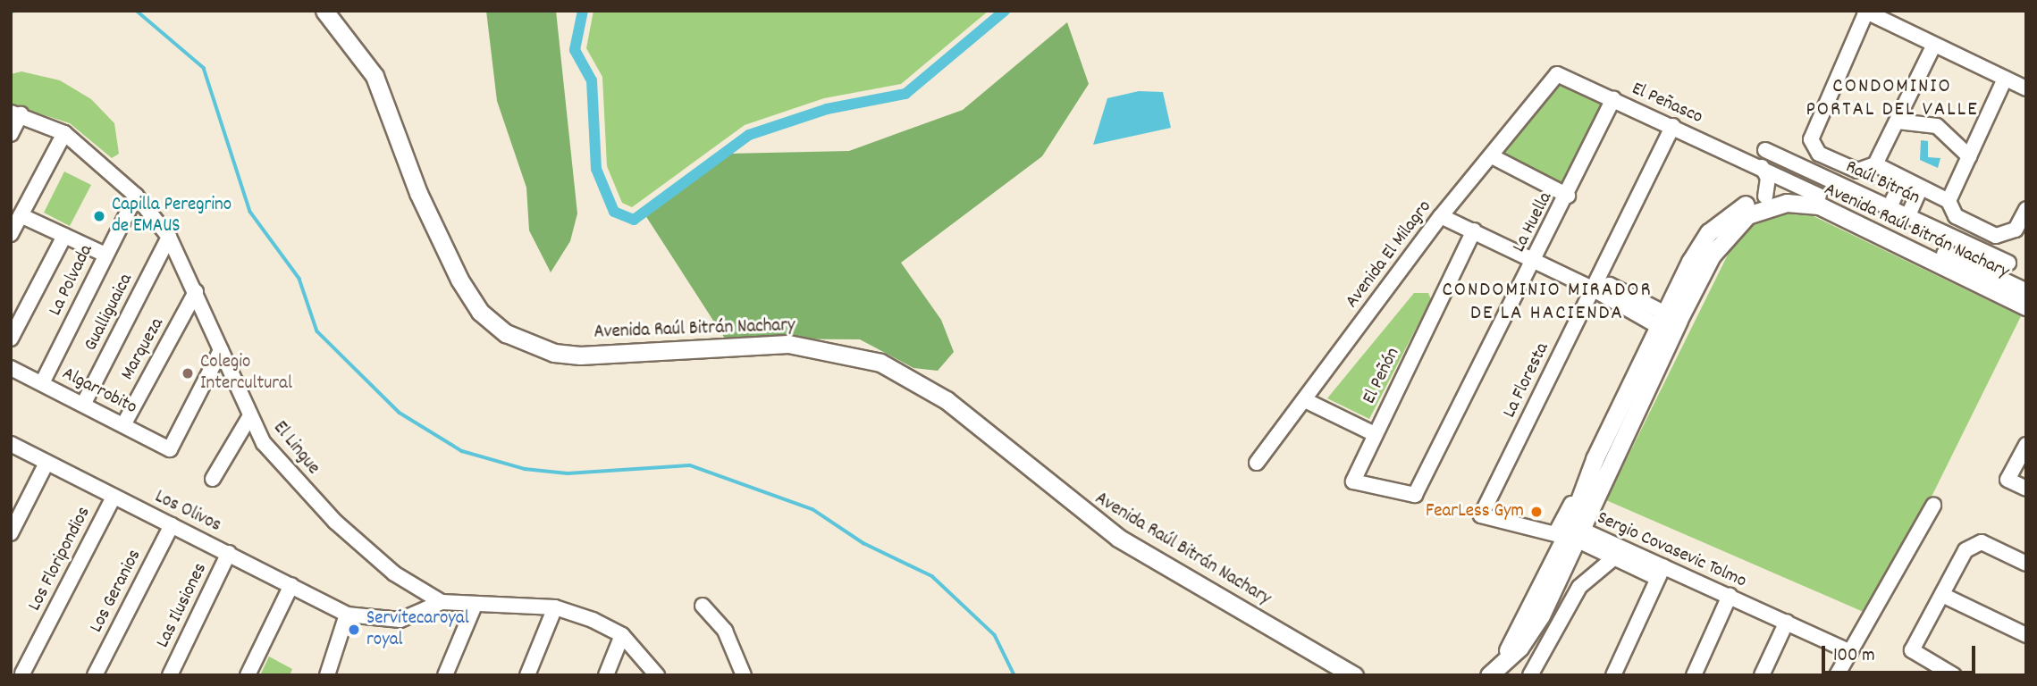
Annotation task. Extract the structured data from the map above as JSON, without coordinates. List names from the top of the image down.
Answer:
{
  "streets": {
    "main road": ["Avenida Raúl Bitrán Nachary"],
    "street": [
      "El Peñasco",
      "Raúl Bitrán",
      "La Huella",
      "Avenida El Milagro",
      "La Polvada",
      "Gualliguaica",
      "Marqueza",
      "El Peñón",
      "La Floresta",
      "Algarrobito",
      "El Lingue",
      "Los Olivos",
      "Sergio Covasevic Tolmo",
      "Los Floripondios",
      "Los Geranios",
      "Las Ilusiones"
    ]
  },
  "crossings": [
    ["El Peñasco", "La Huella"],
    ["El Peñasco", "Avenida Raúl Bitrán Nachary"],
    ["El Peñasco", "Avenida El Milagro"],
    ["El Peñasco", "La Floresta"],
    ["La Huella", "El Peñón"],
    ["Avenida Raúl Bitrán Nachary", "La Floresta"],
    ["Avenida Raúl Bitrán Nachary", "Sergio Covasevic Tolmo"],
    ["La Polvada", "Algarrobito"],
    ["La Polvada", "El Lingue"],
    ["Gualliguaica", "Algarrobito"],
    ["Gualliguaica", "El Lingue"],
    ["Marqueza", "Algarrobito"],
    ["Marqueza", "El Lingue"],
    ["La Floresta", "Sergio Covasevic Tolmo"],
    ["Algarrobito", "El Lingue"],
    ["El Lingue", "Los Olivos"],
    ["Los Olivos", "Los Floripondios"],
    ["Los Olivos", "Los Geranios"],
    ["Los Olivos", "Las Ilusiones"]
  ],
  "districts": ["CONDOMINIO PORTAL DEL VALLE", "CONDOMINIO MIRADOR DE LA HACIENDA"],
  "places": [
    "Capilla Peregrino de EMAUS",
    "Colegio Intercultural",
    "FearLess Gym",
    "Servitecaroyal royal"
  ],
  "scale_bar": "100 m"
}
